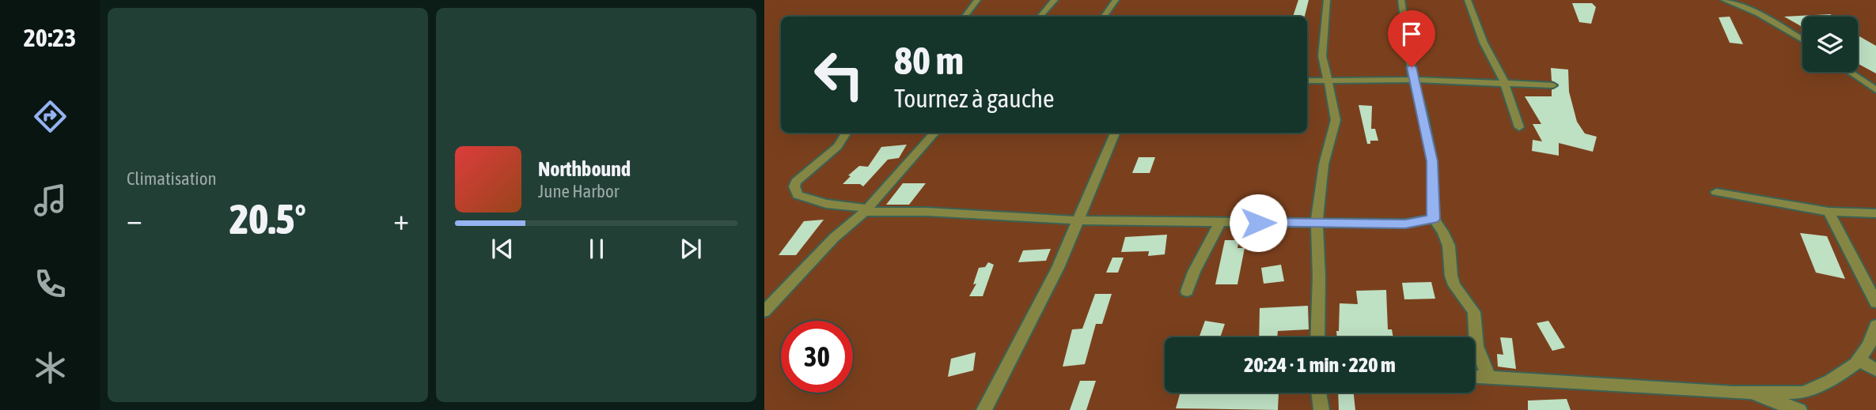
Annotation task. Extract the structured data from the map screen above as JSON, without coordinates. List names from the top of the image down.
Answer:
{
  "page": {
    "tabs": "20:23",
    "tile": "Climatisation",
    "turn": ["80 m", "Tournez à gauche"],
    "song": ["Northbound", "June Harbor"],
    "heat": ["−", "20.5°", "+"],
    "limit": "30",
    "trip": "20:24 · 1 min · 220 m"
  }
}
